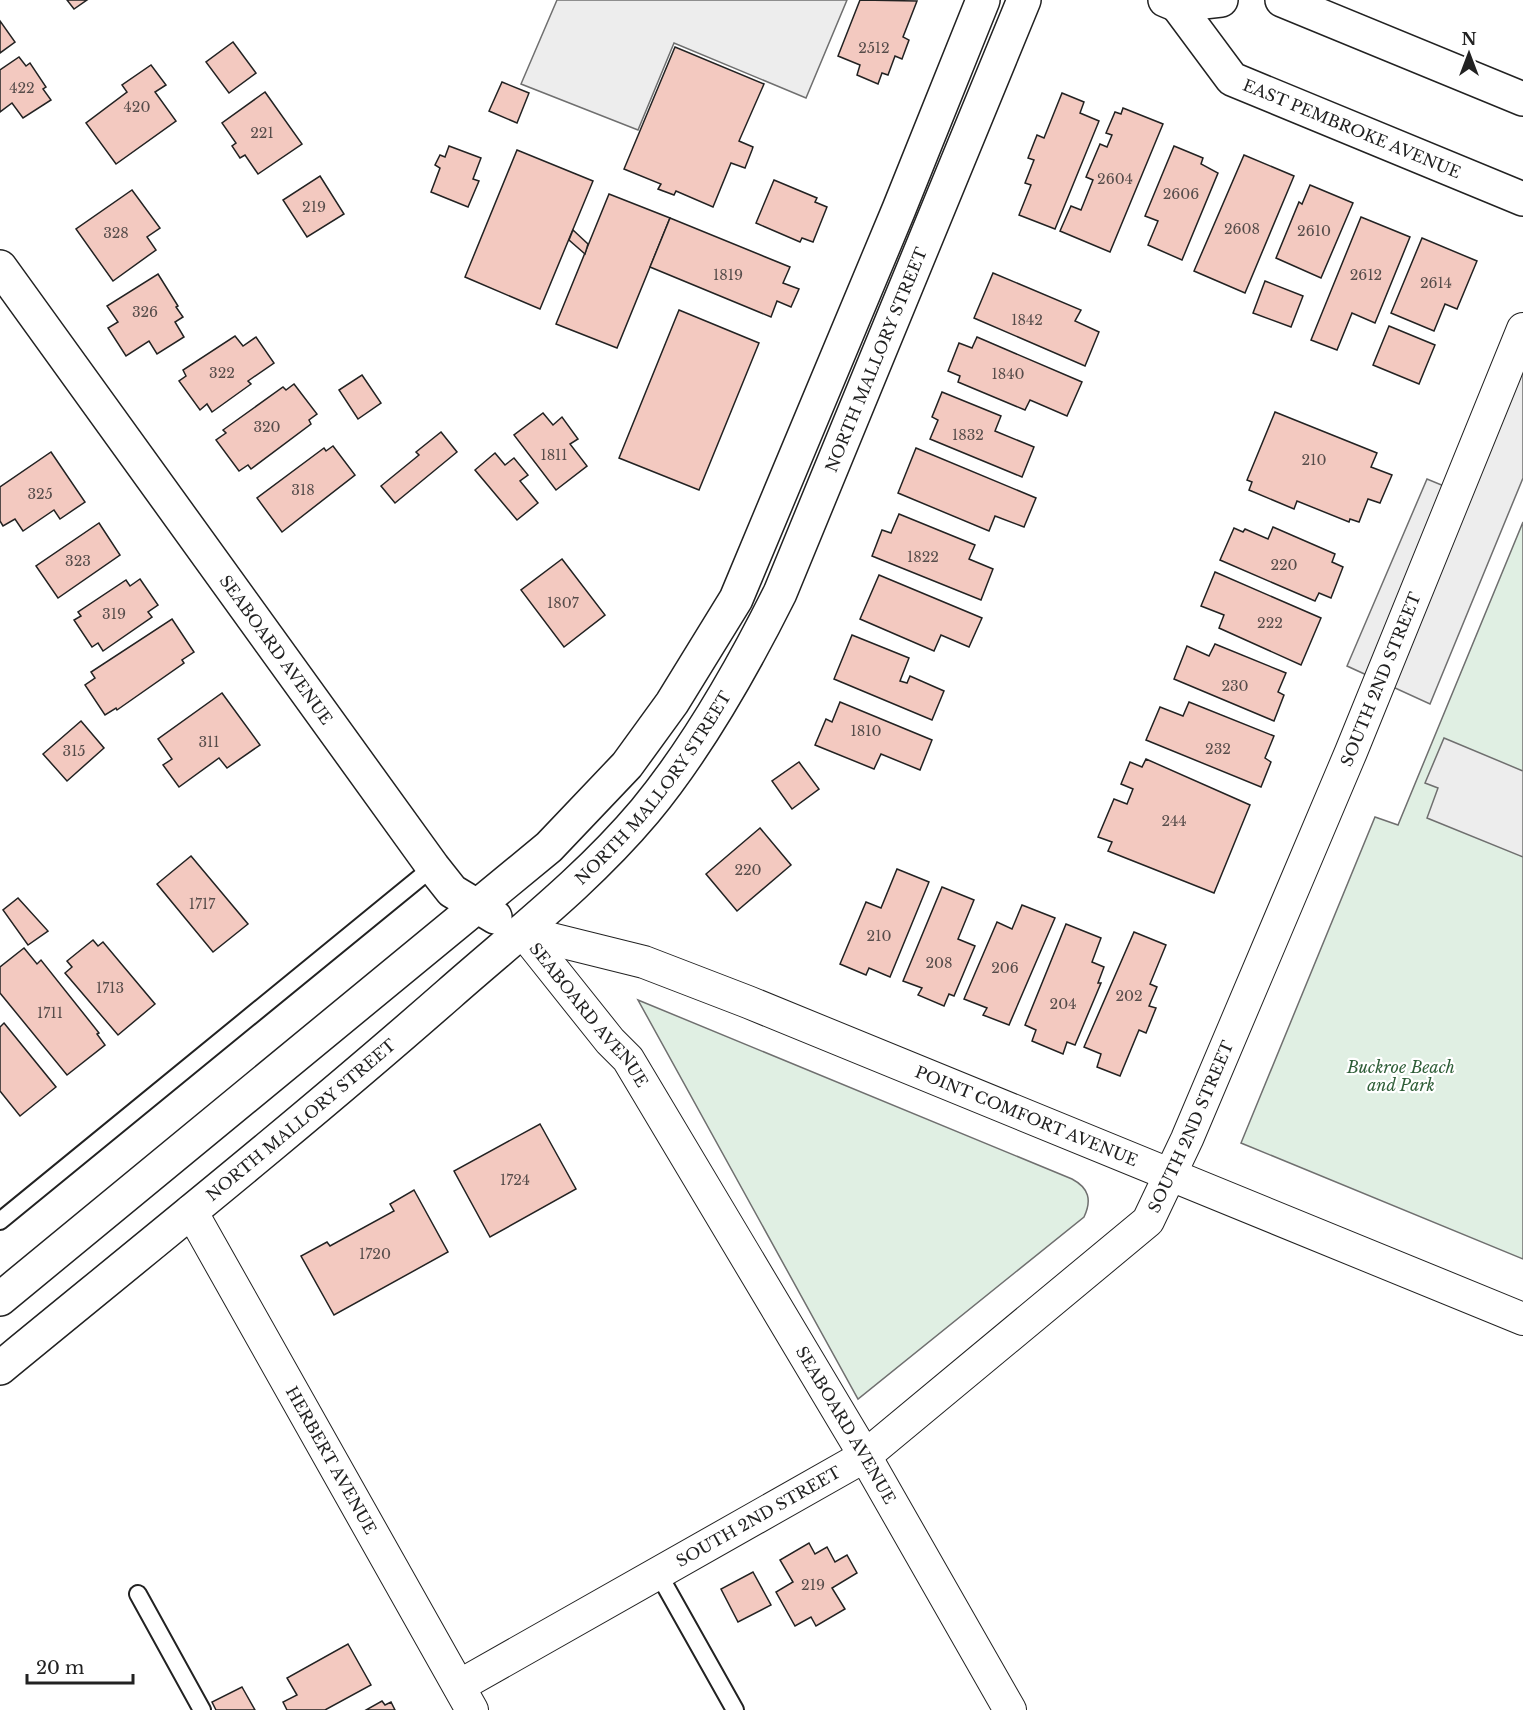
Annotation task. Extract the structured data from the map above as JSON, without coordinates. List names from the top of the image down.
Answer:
{
  "streets": {
    "main road": ["EAST PEMBROKE AVENUE", "NORTH MALLORY STREET", "SEABOARD AVENUE"],
    "street": ["SOUTH 2ND STREET", "POINT COMFORT AVENUE", "HERBERT AVENUE"]
  },
  "crossings": [
    ["NORTH MALLORY STREET", "SEABOARD AVENUE"],
    ["NORTH MALLORY STREET", "POINT COMFORT AVENUE"],
    ["NORTH MALLORY STREET", "HERBERT AVENUE"],
    ["SEABOARD AVENUE", "SOUTH 2ND STREET"],
    ["SEABOARD AVENUE", "POINT COMFORT AVENUE"],
    ["SOUTH 2ND STREET", "POINT COMFORT AVENUE"],
    ["SOUTH 2ND STREET", "HERBERT AVENUE"]
  ],
  "parks": ["Buckroe Beach and Park"],
  "house_numbers": [
    "2512",
    "422",
    "420",
    "221",
    "2604",
    "2606",
    "219",
    "2608",
    "2610",
    "328",
    "1819",
    "2612",
    "2614",
    "326",
    "1842",
    "322",
    "1840",
    "320",
    "1832",
    "1811",
    "210",
    "318",
    "325",
    "1822",
    "323",
    "220",
    "1807",
    "319",
    "222",
    "230",
    "1810",
    "311",
    "232",
    "315",
    "244",
    "220",
    "1717",
    "210",
    "208",
    "206",
    "1713",
    "202",
    "204",
    "1711",
    "1724",
    "1720",
    "219"
  ],
  "scale_bar": "20 m",
  "north": "top"
}
